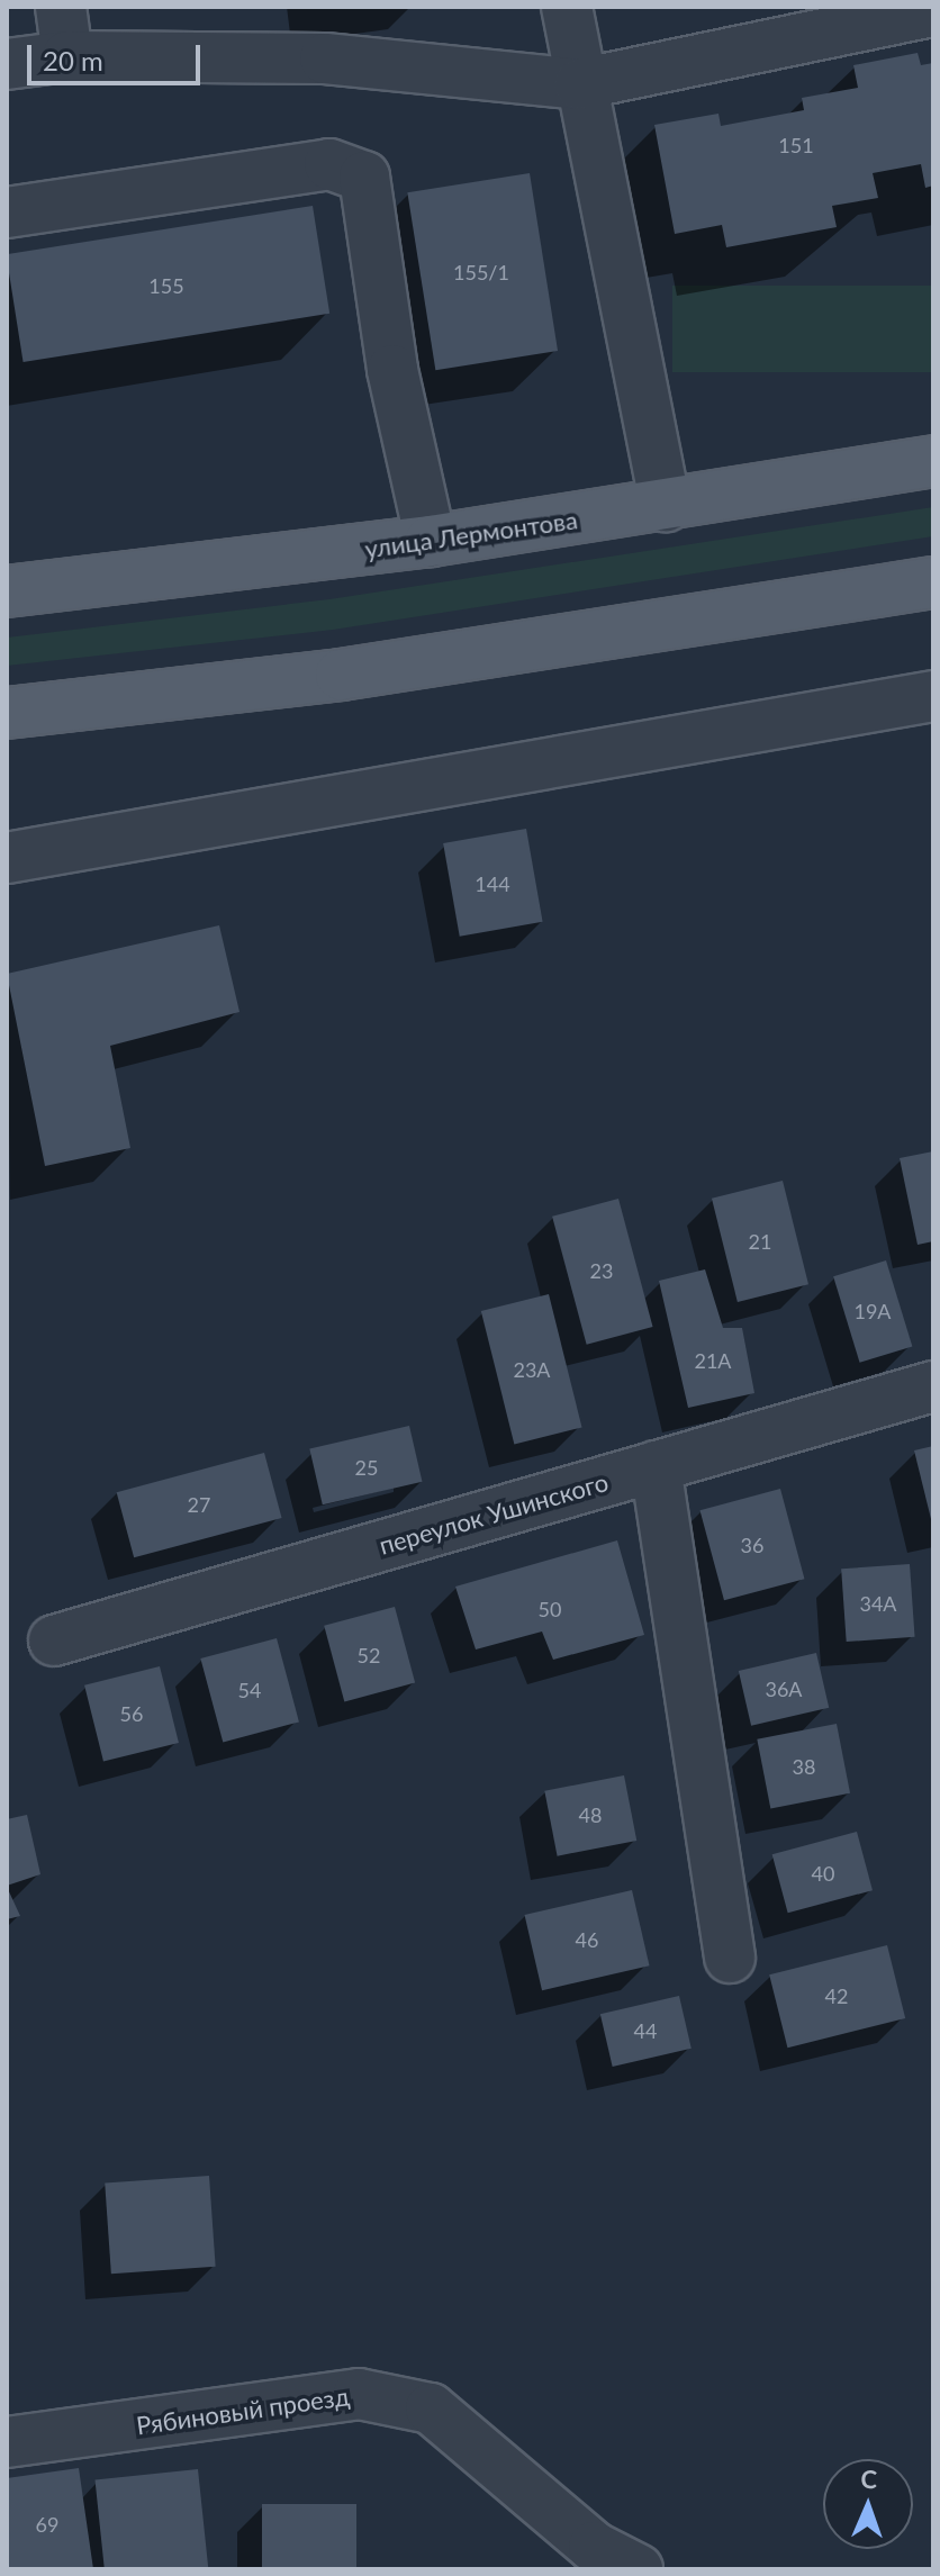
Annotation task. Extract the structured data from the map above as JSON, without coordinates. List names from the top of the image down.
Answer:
{
  "streets": {
    "main road": ["улица Лермонтова"],
    "street": ["переулок Ушинского", "Рябиновый проезд"]
  },
  "house_numbers": [
    "151",
    "155/1",
    "155",
    "144",
    "21",
    "23",
    "19А",
    "21А",
    "23А",
    "25",
    "27",
    "36",
    "34А",
    "50",
    "52",
    "36А",
    "54",
    "56",
    "38",
    "48",
    "40",
    "46",
    "42",
    "44",
    "69"
  ],
  "scale_bar": "20 m",
  "north": "top"
}
